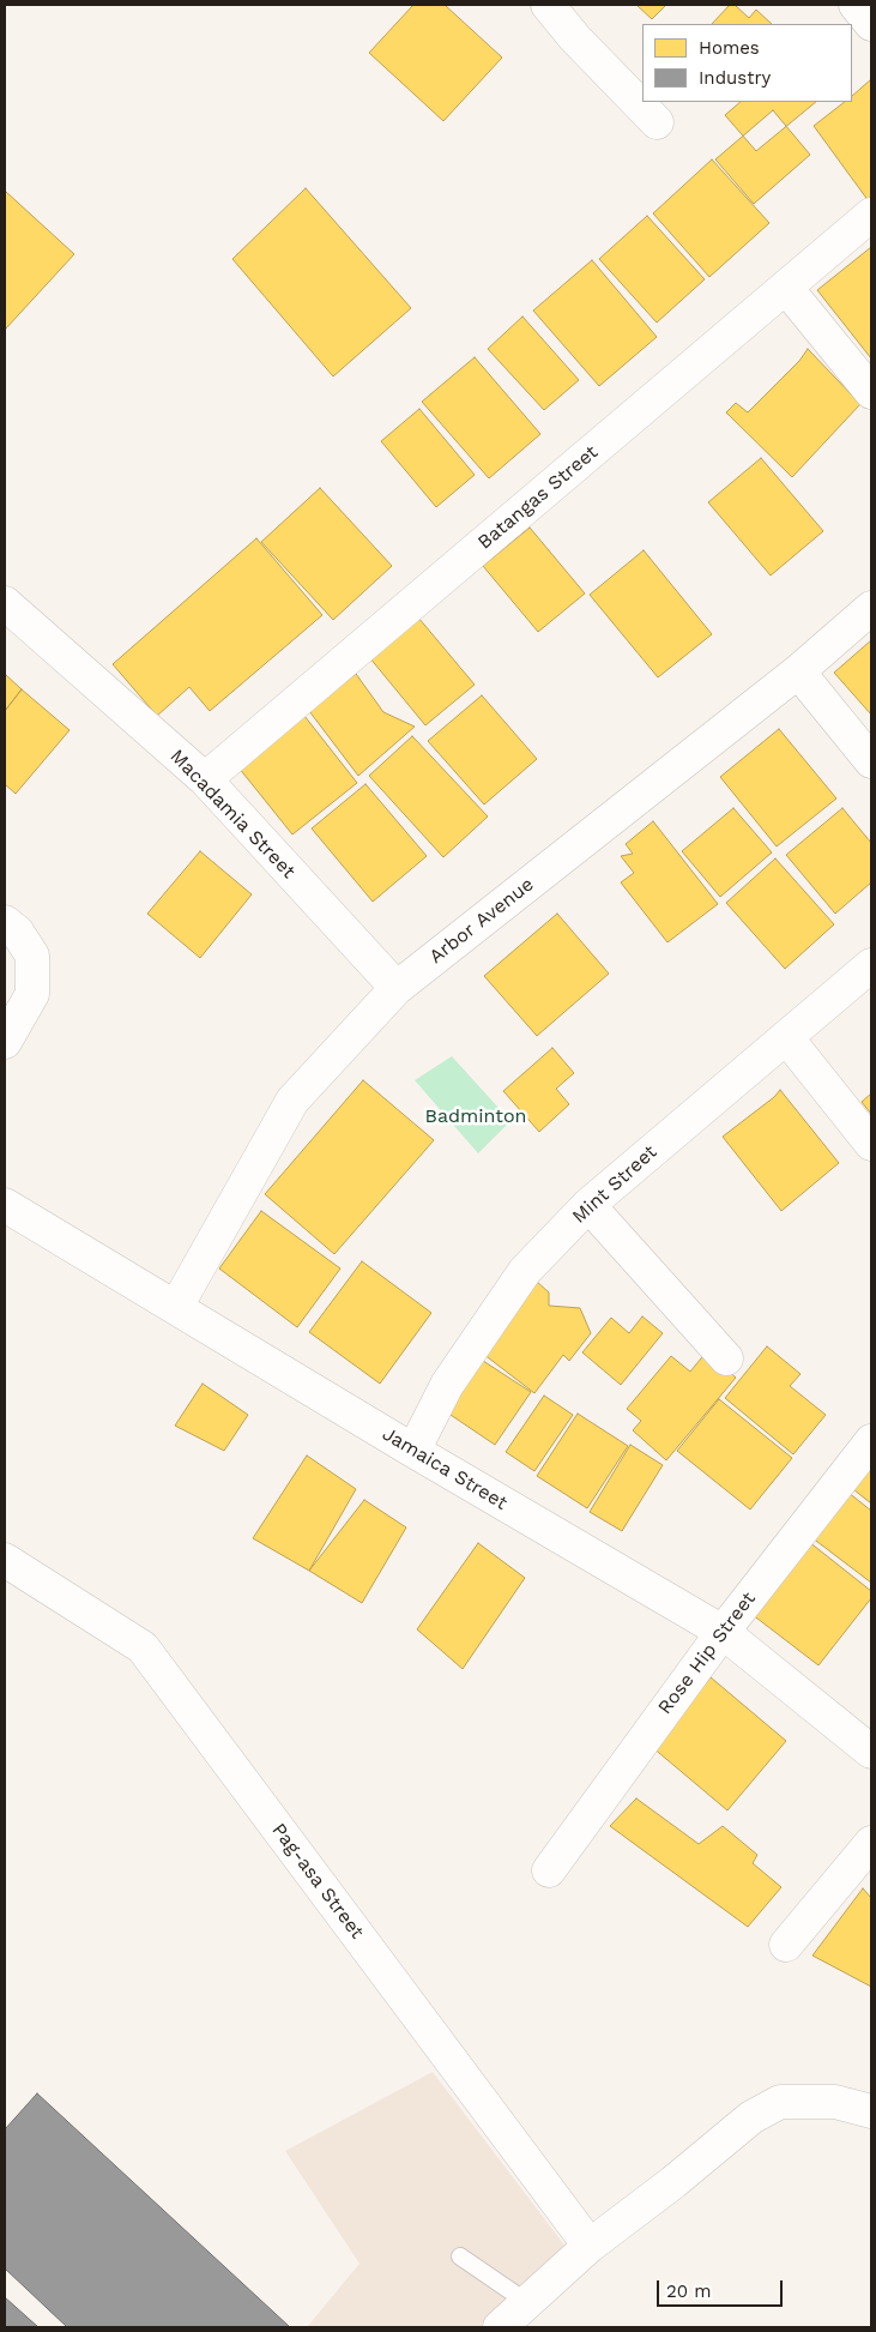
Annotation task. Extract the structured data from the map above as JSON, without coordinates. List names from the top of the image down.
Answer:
{
  "streets": {
    "street": [
      "Batangas Street",
      "Macadamia Street",
      "Arbor Avenue",
      "Mint Street",
      "Jamaica Street",
      "Rose Hip Street",
      "Pag-asa Street"
    ]
  },
  "crossings": [
    ["Batangas Street", "Macadamia Street"],
    ["Macadamia Street", "Arbor Avenue"],
    ["Arbor Avenue", "Jamaica Street"],
    ["Mint Street", "Jamaica Street"],
    ["Jamaica Street", "Rose Hip Street"]
  ],
  "parks": ["Badminton"],
  "legend": ["Homes", "Industry"],
  "scale_bar": "20 m"
}
